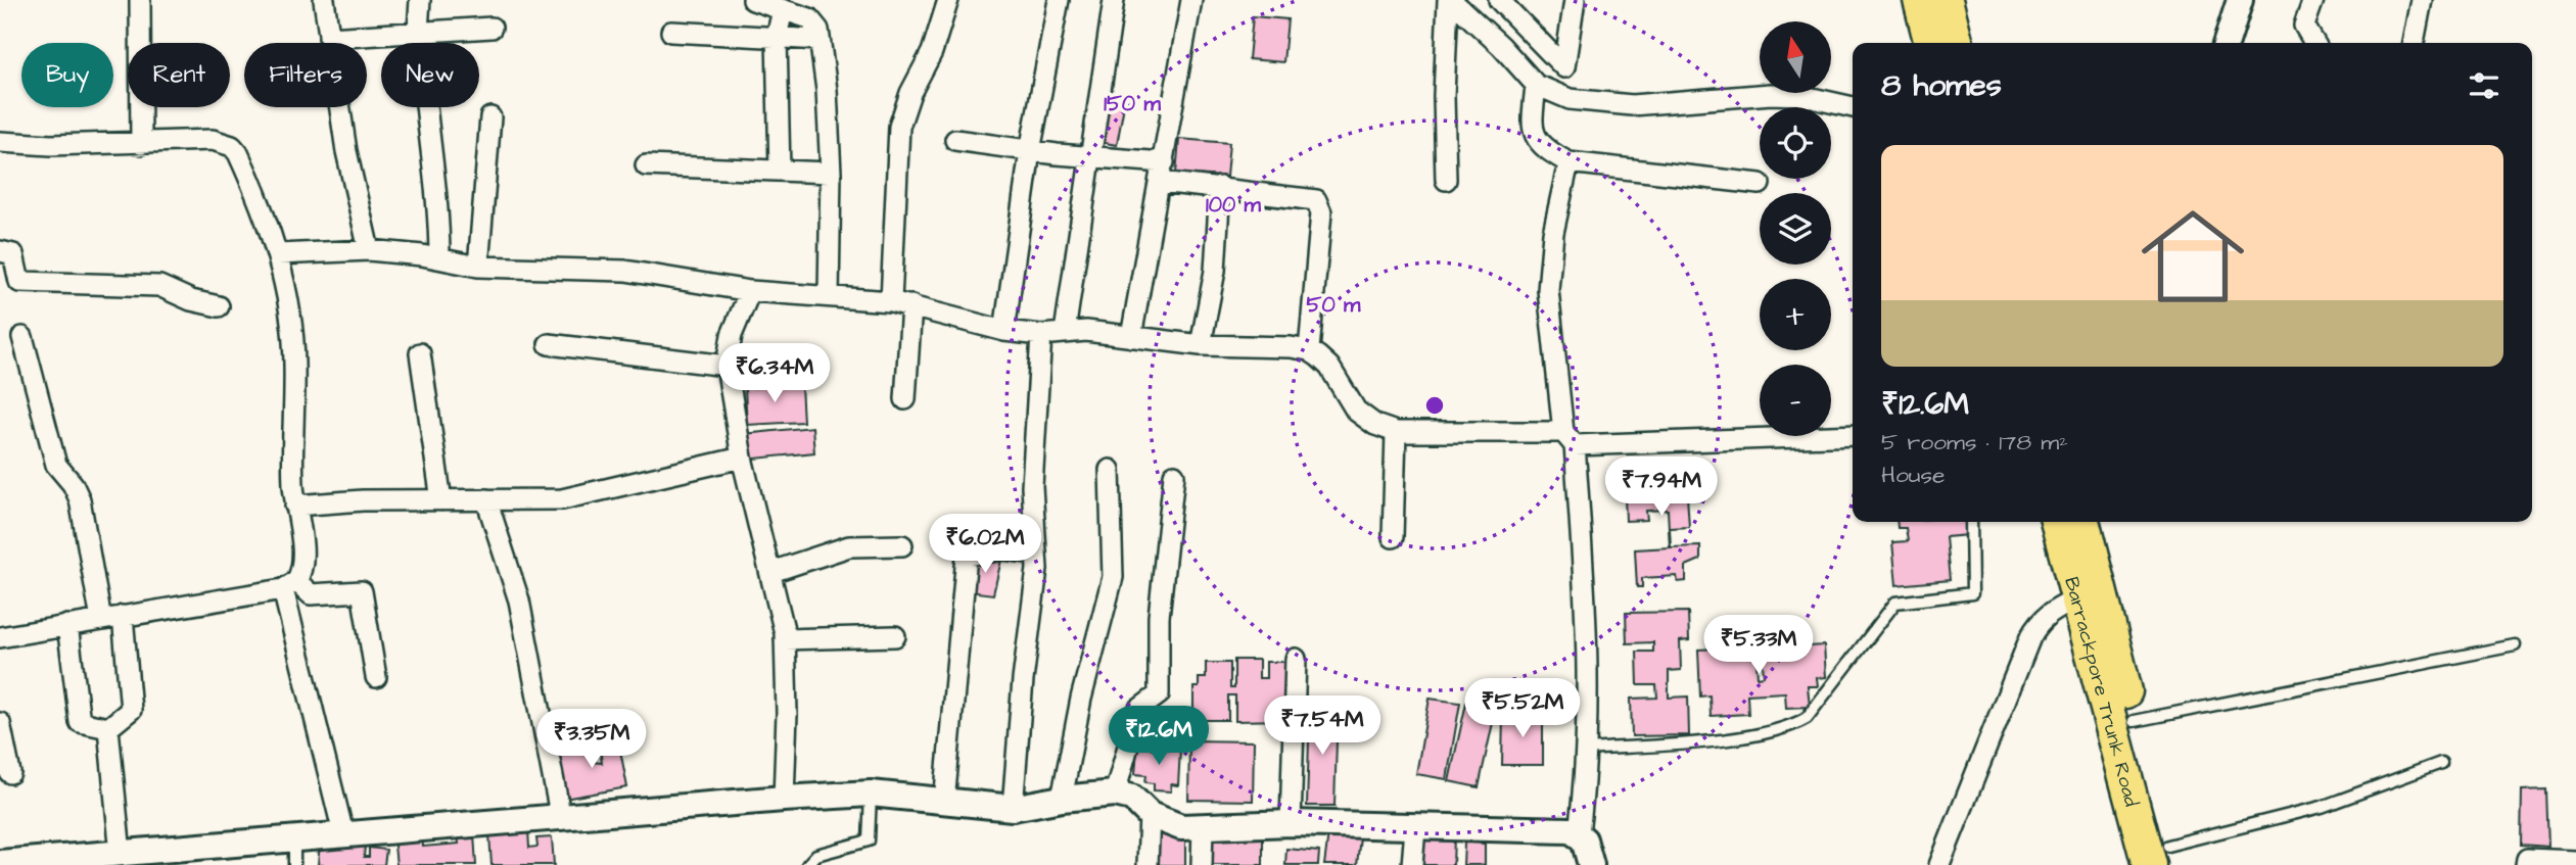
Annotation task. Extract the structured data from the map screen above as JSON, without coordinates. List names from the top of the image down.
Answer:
{
  "streets": {
    "main road": ["Barrackpore Trunk Road"]
  },
  "north": "top",
  "page": {
    "map_buttons": ["+", "−"],
    "chip": [
      "Buy",
      "Rent",
      "Filters",
      "New"
    ],
    "heading": "8 homes",
    "list": [
      {
        "name": "₹12.6M",
        "note": "5 rooms · 178 m² · House"
      }
    ],
    "price": [
      "₹6.34M",
      "₹7.94M",
      "₹6.02M",
      "₹5.33M",
      "₹5.52M",
      "₹7.54M",
      "₹12.6M",
      "₹3.35M"
    ]
  },
  "rings": ["150 m", "100 m", "50 m"]
}
